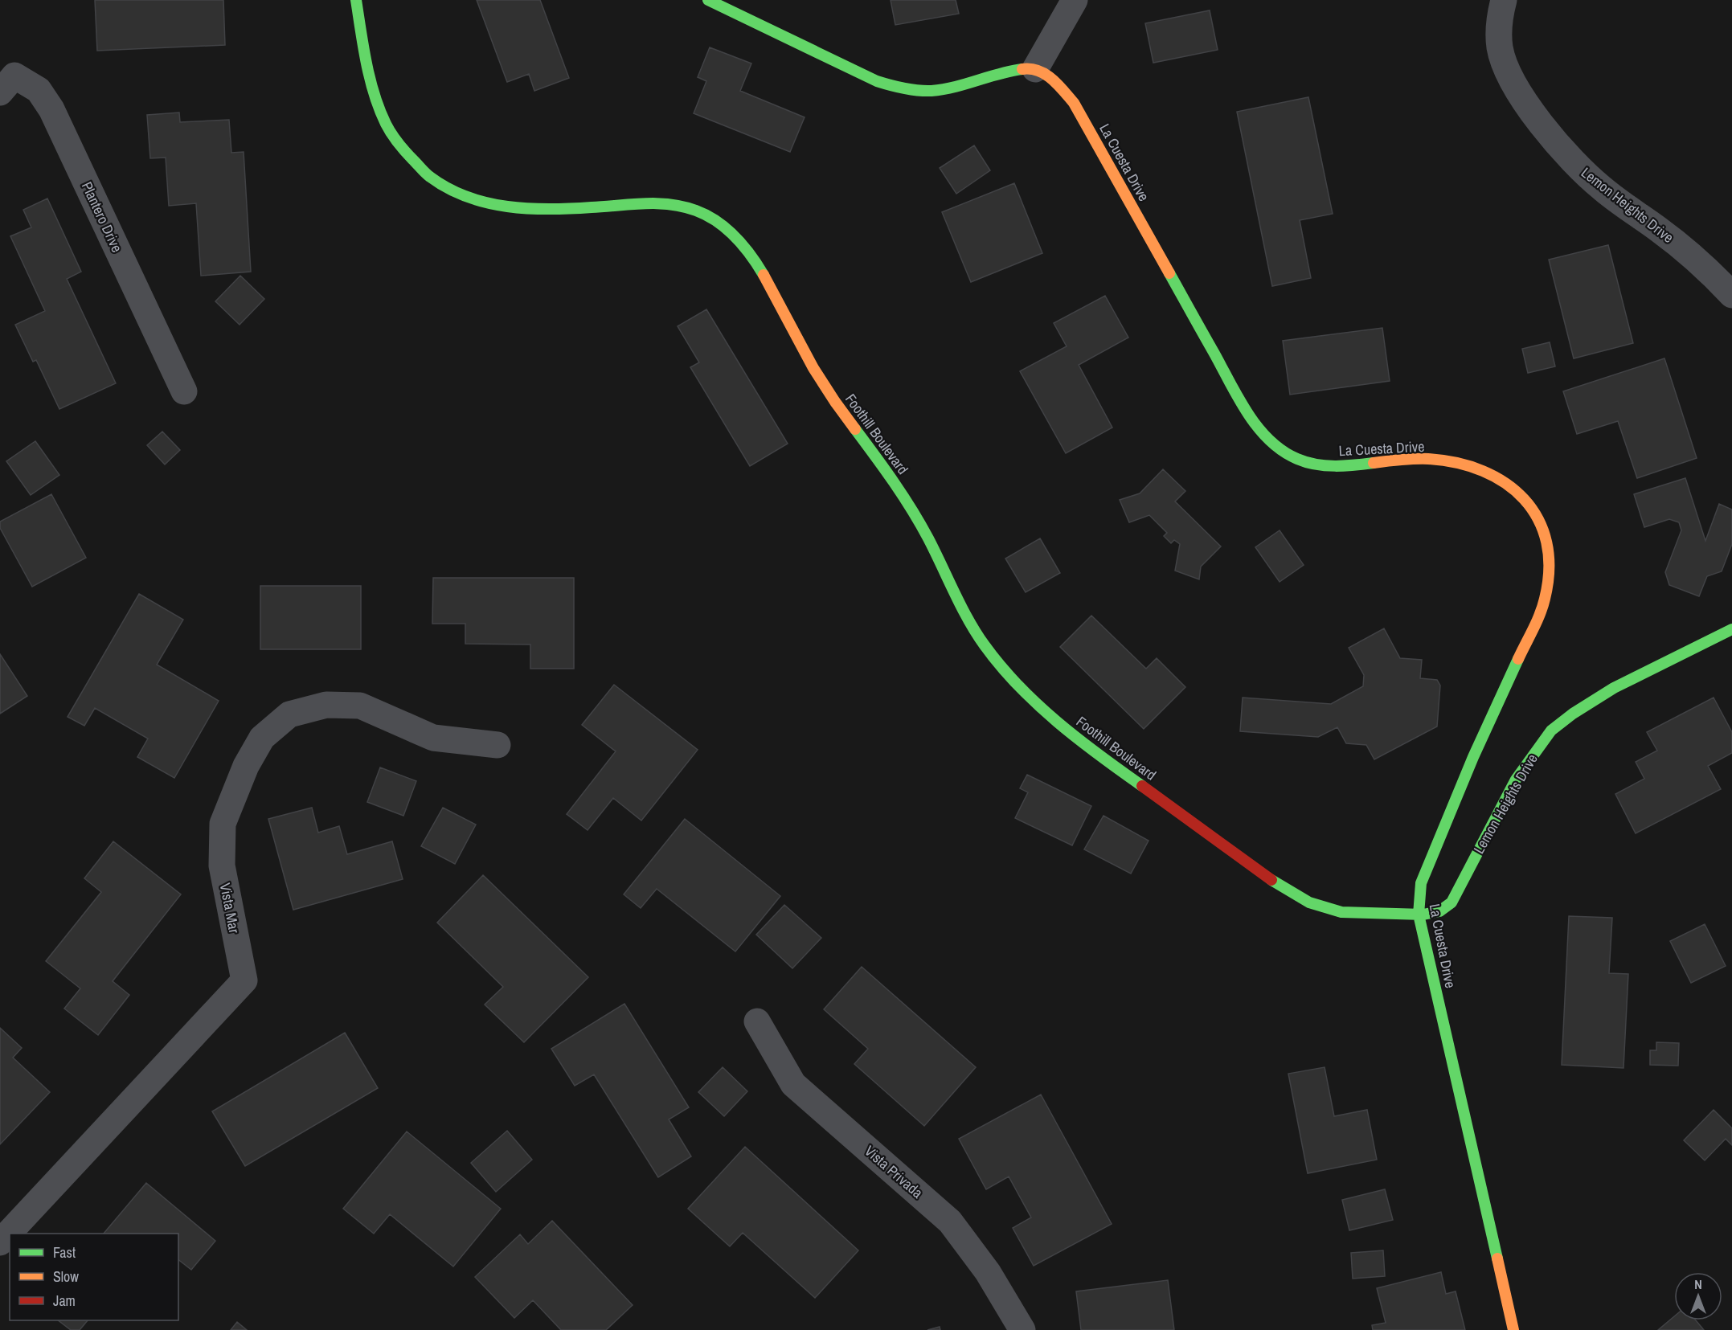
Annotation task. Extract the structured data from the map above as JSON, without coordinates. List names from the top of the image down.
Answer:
{
  "streets": {
    "street": [
      "La Cuesta Drive",
      "Lemon Heights Drive",
      "Plantero Drive",
      "Foothill Boulevard",
      "Vista Mar",
      "Vista Privada"
    ]
  },
  "crossings": [
    ["La Cuesta Drive", "Lemon Heights Drive"],
    ["La Cuesta Drive", "Foothill Boulevard"],
    ["Lemon Heights Drive", "Foothill Boulevard"]
  ],
  "legend": ["Fast", "Slow", "Jam"],
  "north": "top"
}
